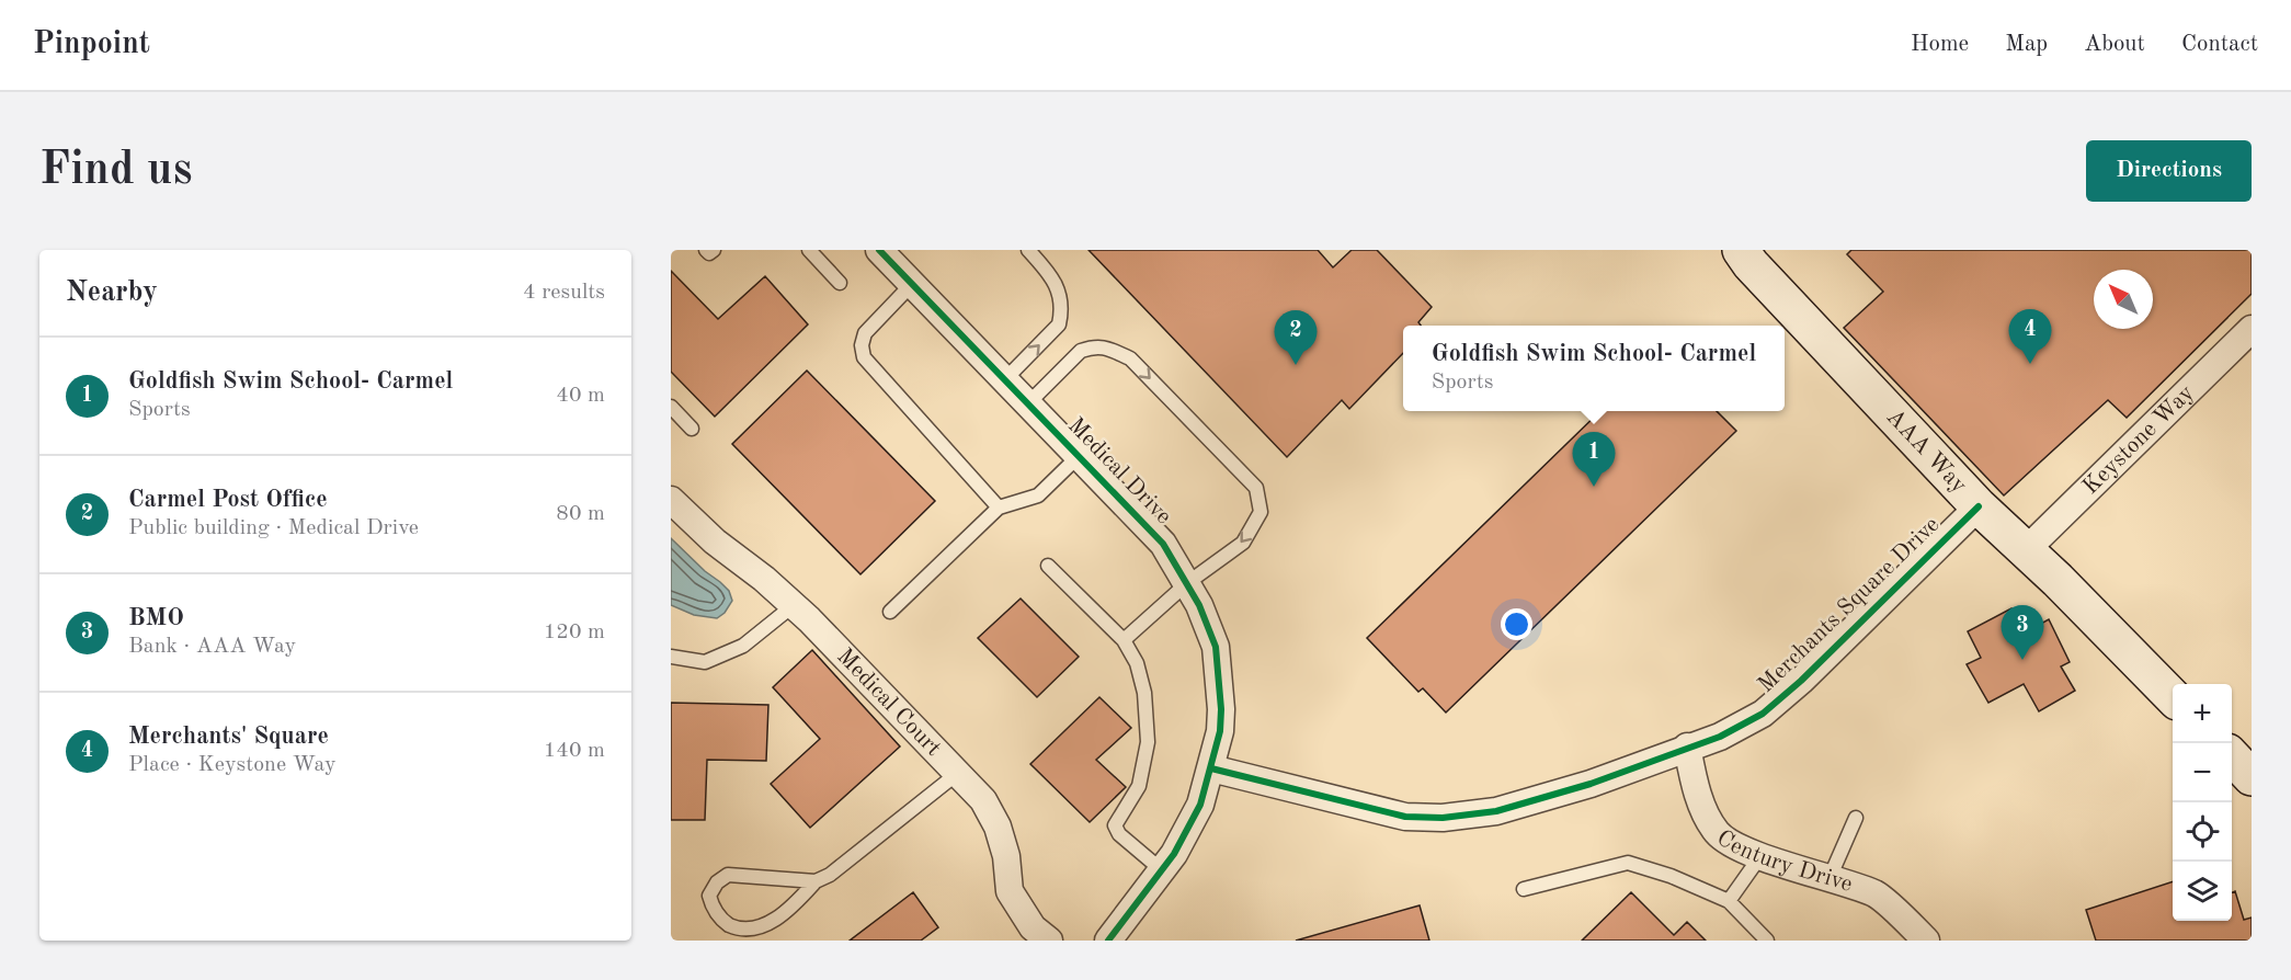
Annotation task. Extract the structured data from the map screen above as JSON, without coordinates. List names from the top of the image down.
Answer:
{
  "streets": {
    "street": [
      "Keystone Way",
      "AAA Way",
      "Medical Drive",
      "Merchants Square Drive",
      "Medical Court",
      "Century Drive"
    ]
  },
  "crossings": [
    ["Keystone Way", "AAA Way"],
    ["AAA Way", "Merchants Square Drive"],
    ["Medical Drive", "Merchants Square Drive"],
    ["Merchants Square Drive", "Century Drive"]
  ],
  "north": "top left",
  "page": {
    "header": "Pinpoint",
    "nav": [
      "Home",
      "Map",
      "About",
      "Contact"
    ],
    "buttons": "Directions",
    "title": "Find us",
    "heading": ["Nearby", "4 results"],
    "pins": [
      "4",
      "2",
      "1",
      "3"
    ],
    "popup": ["Goldfish Swim School- Carmel", "Sports"],
    "list": [
      {
        "mark": "1",
        "name": "Goldfish Swim School- Carmel",
        "note": "Sports",
        "value": "40 m"
      },
      {
        "mark": "2",
        "name": "Carmel Post Office",
        "note": "Public building · Medical Drive",
        "value": "80 m"
      },
      {
        "mark": "3",
        "name": "BMO",
        "note": "Bank · AAA Way",
        "value": "120 m"
      },
      {
        "mark": "4",
        "name": "Merchants' Square",
        "note": "Place · Keystone Way",
        "value": "140 m"
      }
    ],
    "map_buttons": ["+", "−"]
  }
}
